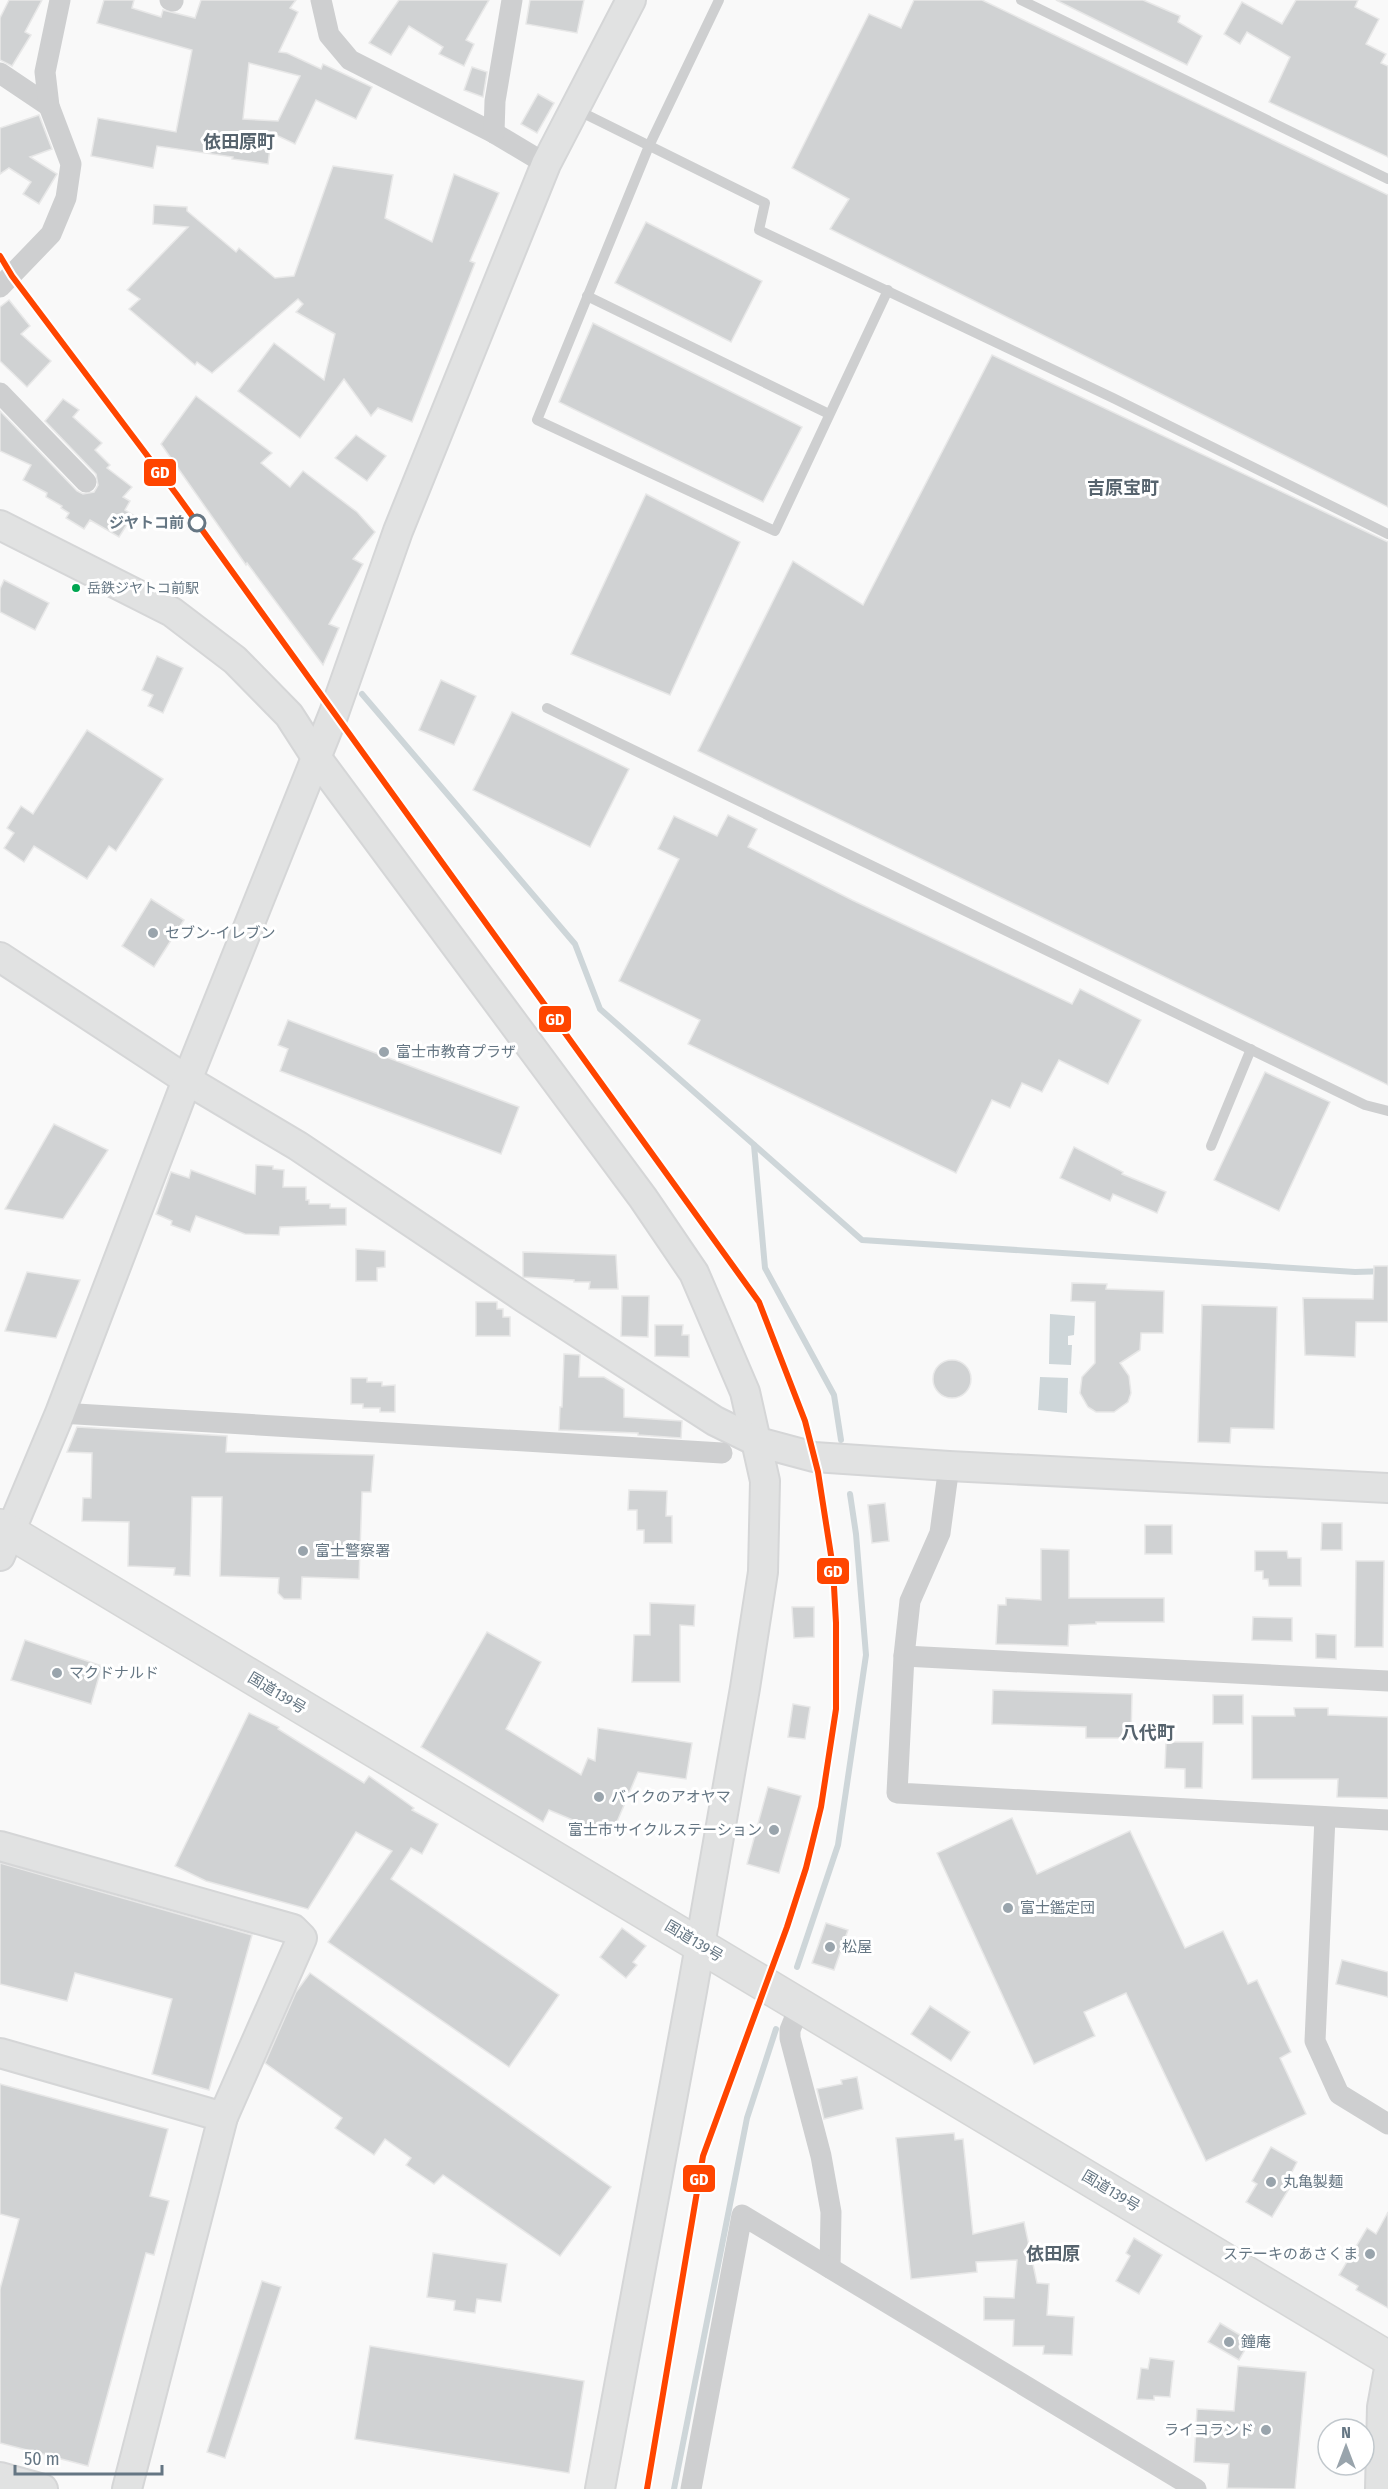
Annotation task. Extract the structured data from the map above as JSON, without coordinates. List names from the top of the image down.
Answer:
{
  "streets": {
    "highway": ["国道139号"]
  },
  "districts": [
    "依田原町",
    "吉原宝町",
    "八代町",
    "依田原"
  ],
  "places": [
    "ジヤトコ前",
    "岳鉄ジヤトコ前駅",
    "セブン-イレブン",
    "富士市教育プラザ",
    "富士警察署",
    "マクドナルド",
    "バイクのアオヤマ",
    "富士市サイクルステーション",
    "富士鑑定団",
    "松屋",
    "丸亀製麺",
    "ステーキのあさくま",
    "鐘庵",
    "ライコランド"
  ],
  "lines": ["transit line GD"],
  "scale_bar": "50 m",
  "north": "top"
}
